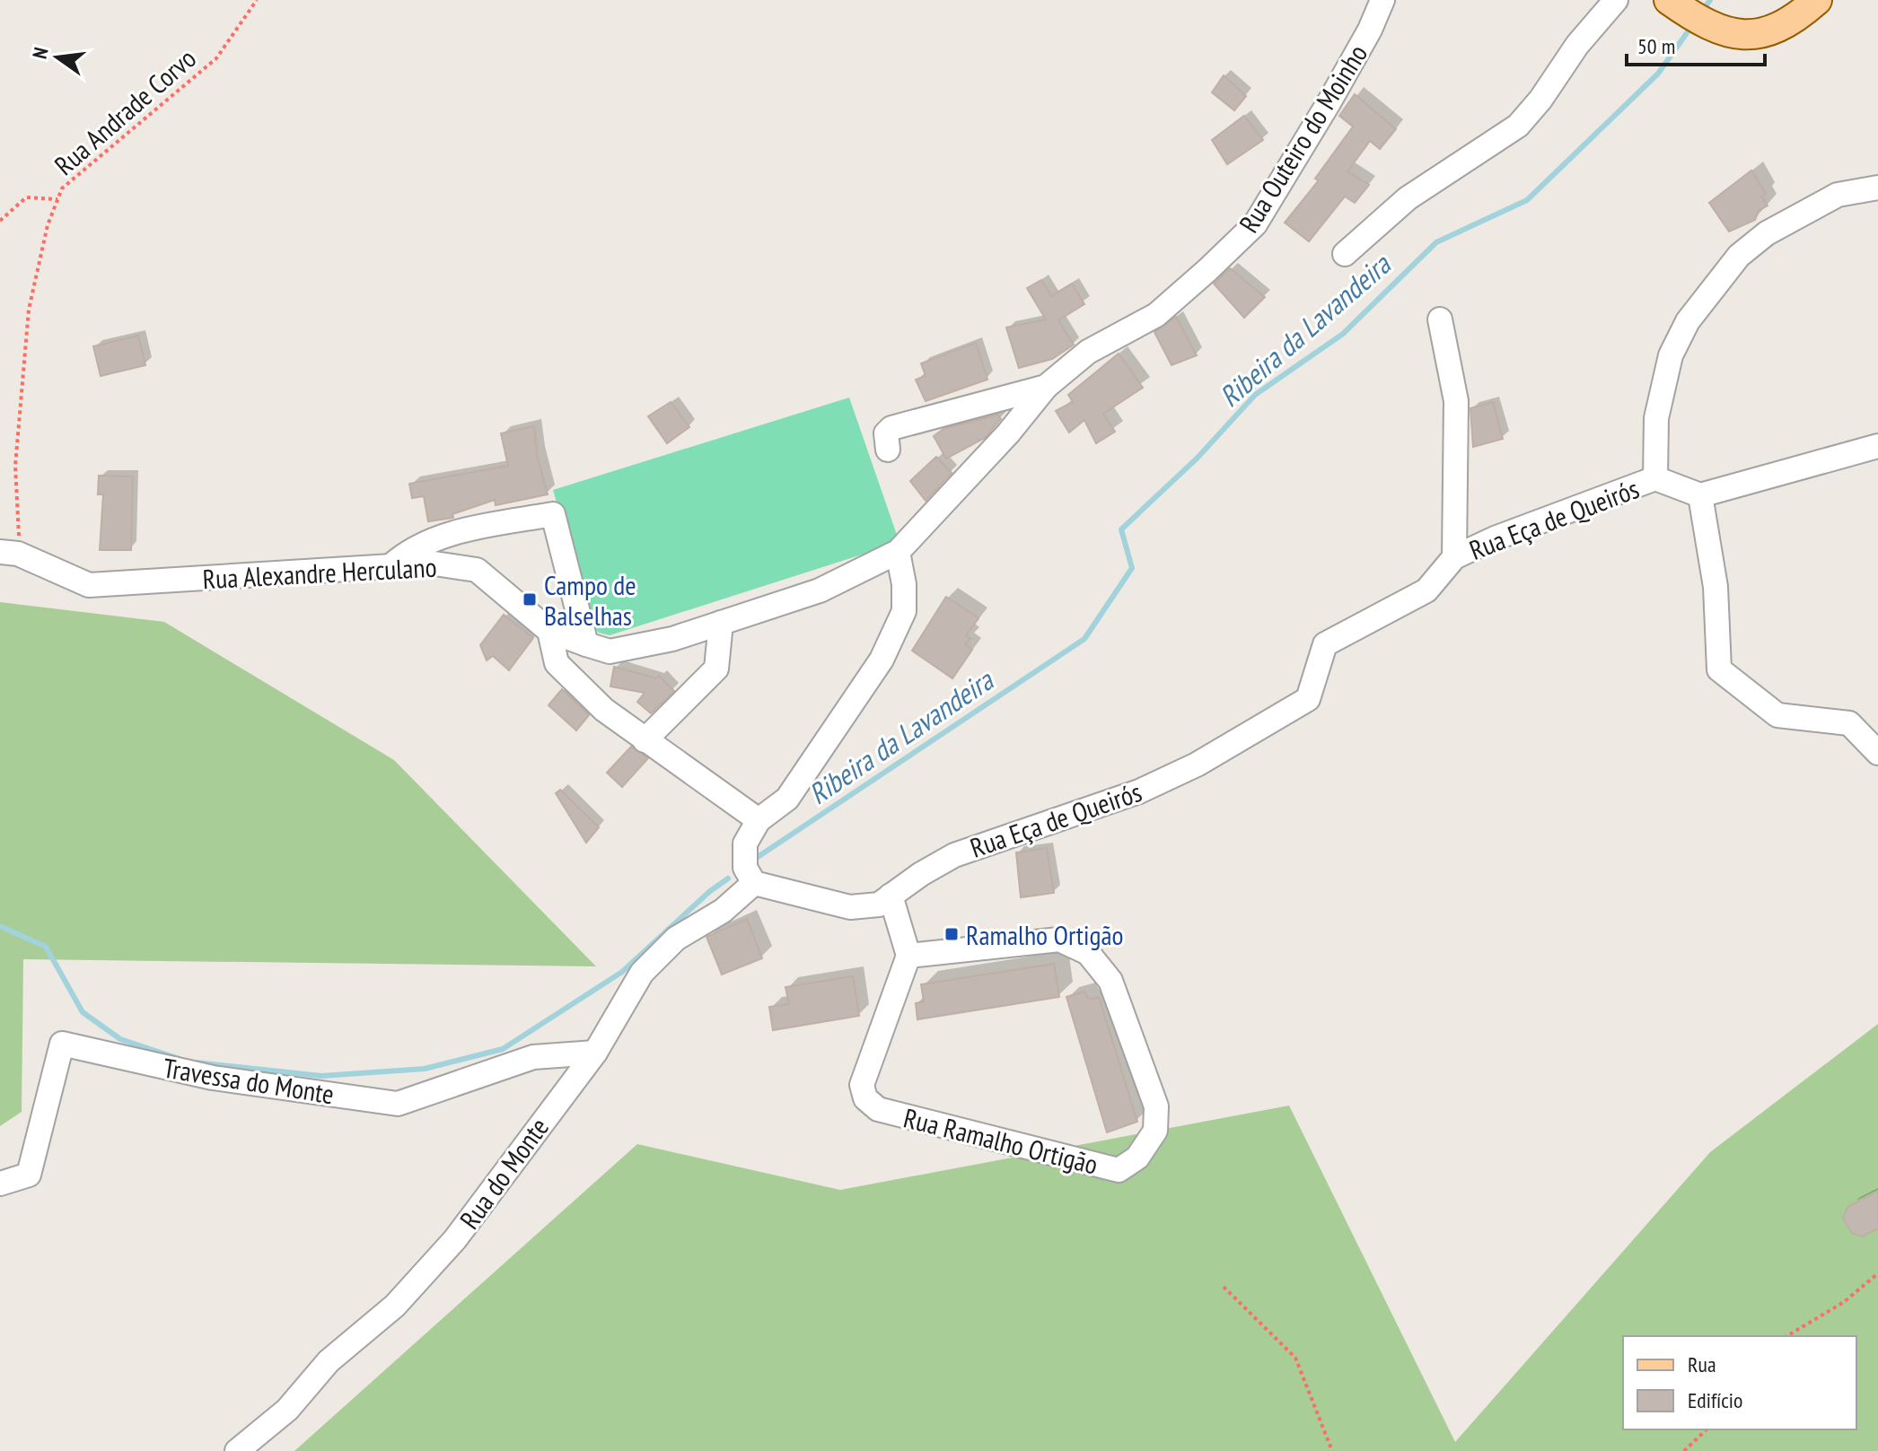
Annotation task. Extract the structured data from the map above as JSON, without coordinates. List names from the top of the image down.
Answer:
{
  "streets": {
    "street": [
      "Rua Outeiro do Moinho",
      "Rua Eça de Queirós",
      "Rua Alexandre Herculano",
      "Travessa do Monte",
      "Rua Ramalho Ortigão",
      "Rua do Monte"
    ],
    "path": ["Rua Andrade Corvo"]
  },
  "crossings": [
    ["Rua Outeiro do Moinho", "Rua Alexandre Herculano"],
    ["Rua Eça de Queirós", "Rua do Monte"],
    ["Travessa do Monte", "Rua do Monte"]
  ],
  "water": ["Ribeira da Lavandeira"],
  "places": {
    "transit": ["Campo de Balselhas", "Ramalho Ortigão"]
  },
  "legend": ["Rua", "Edifício"],
  "scale_bar": "50 m",
  "north": "left"
}
